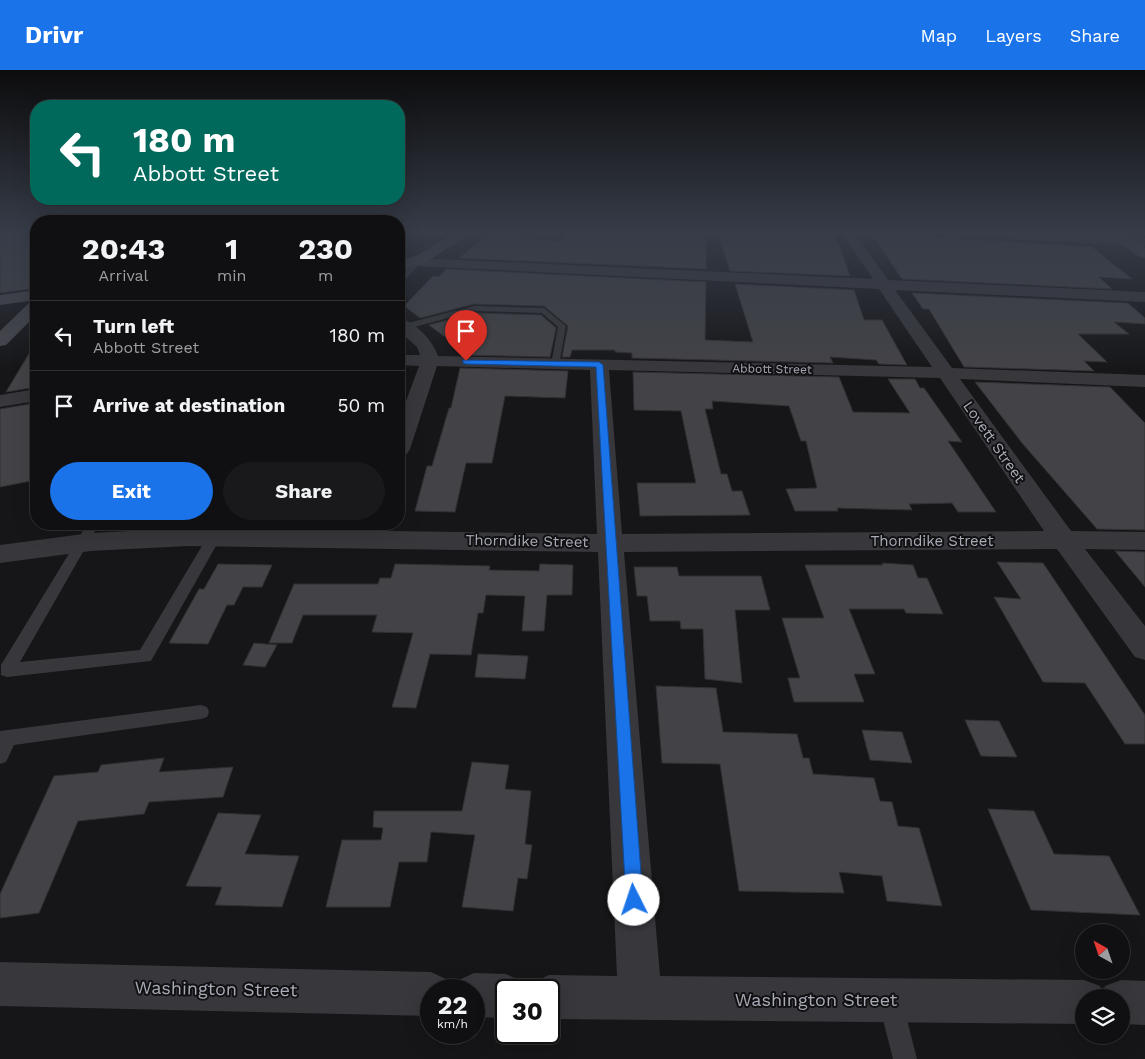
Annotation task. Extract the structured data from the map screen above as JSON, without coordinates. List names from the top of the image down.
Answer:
{
  "streets": {
    "street": [
      "Abbott Street",
      "Lovett Street",
      "Thorndike Street",
      "Washington Street"
    ]
  },
  "crossings": [
    ["Abbott Street", "Lovett Street"],
    ["Lovett Street", "Thorndike Street"]
  ],
  "north": "top left",
  "page": {
    "header": "Drivr",
    "nav": ["Map", "Layers", "Share"],
    "turn": ["180 m", "Abbott Street"],
    "eta": [
      "20:43",
      "Arrival",
      "1",
      "min",
      "230",
      "m"
    ],
    "list": [
      {
        "name": "Turn left",
        "note": "Abbott Street",
        "value": "180 m"
      },
      {
        "name": "Arrive at destination",
        "value": "50 m"
      }
    ],
    "buttons": ["Exit", "Share"],
    "speed": "22 km/h",
    "limit": "30"
  }
}
